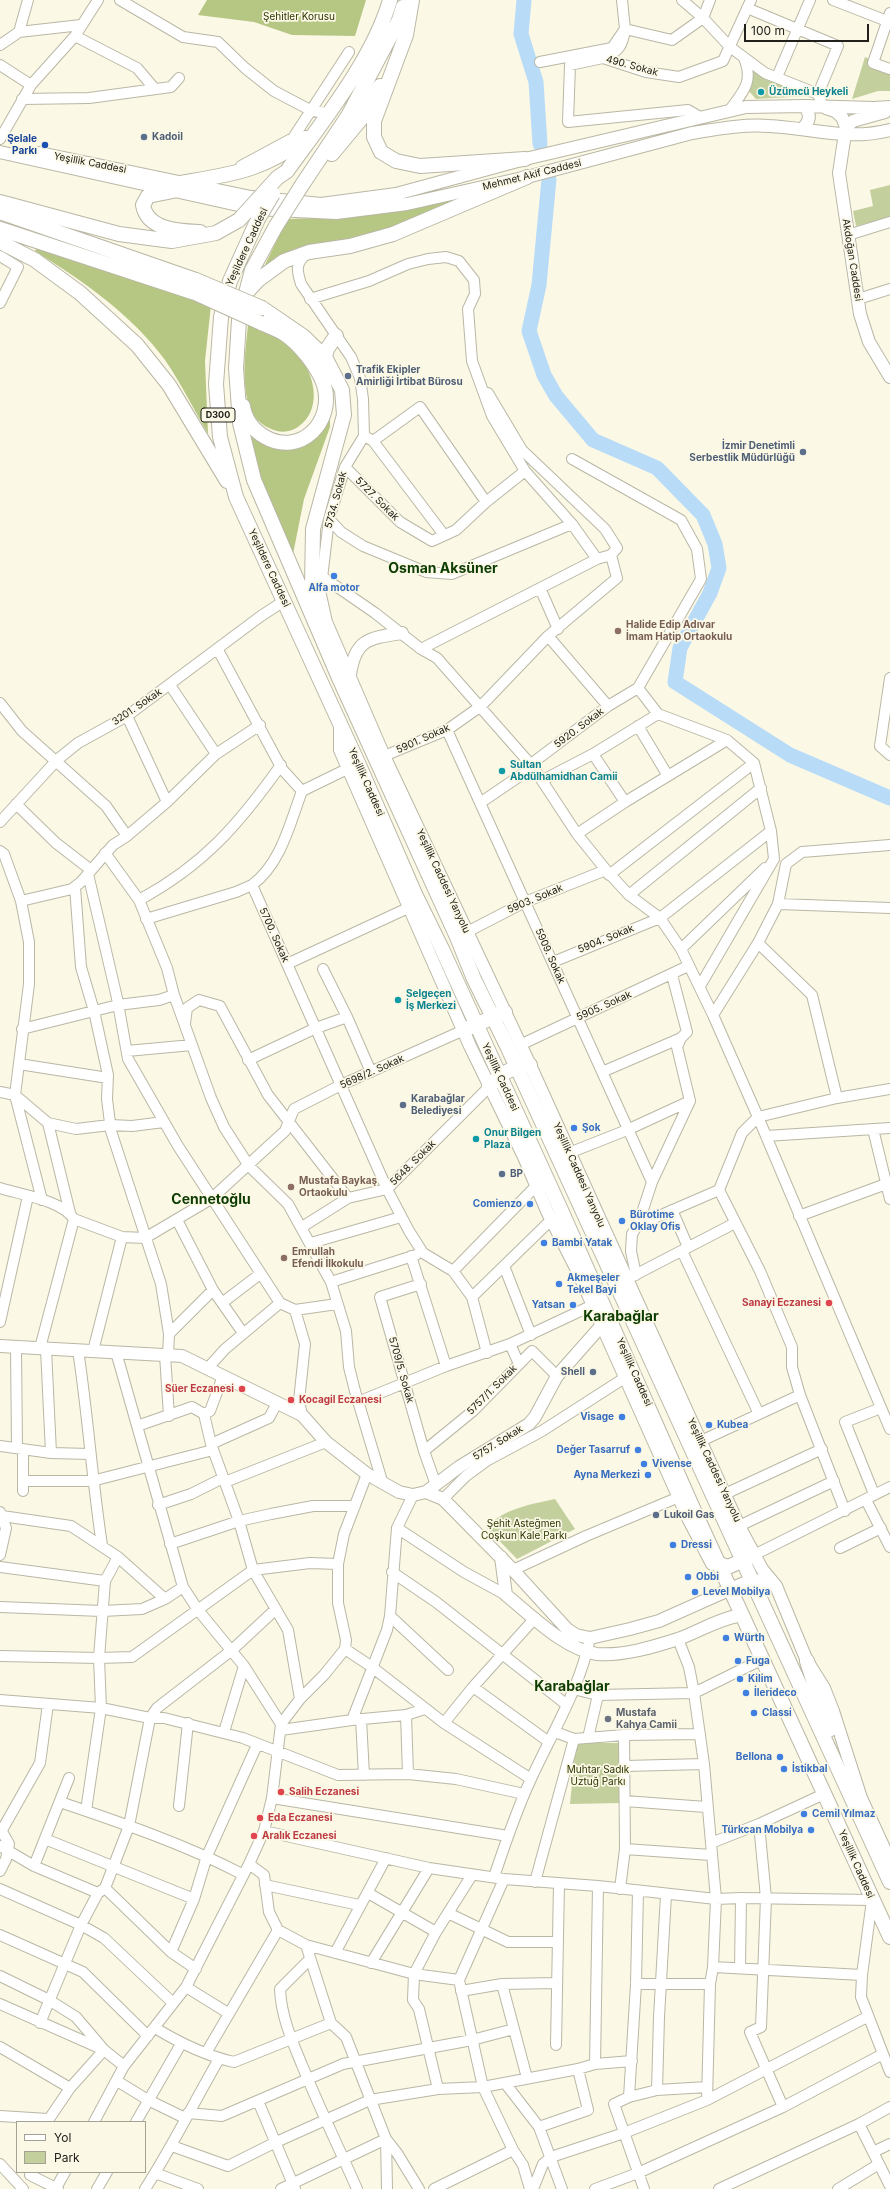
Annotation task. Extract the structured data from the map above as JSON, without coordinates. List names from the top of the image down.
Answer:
{
  "streets": {
    "highway": ["Yeşillik Caddesi", "Yeşildere Caddesi", "D300"],
    "main road": [
      "Mehmet Akif Caddesi",
      "Akdoğan Caddesi",
      "Yeşillik Caddesi Yanyolu",
      "5757. Sokak"
    ],
    "street": [
      "490. Sokak",
      "5727. Sokak",
      "5734. Sokak",
      "3201. Sokak",
      "5920. Sokak",
      "5901. Sokak",
      "5903. Sokak",
      "5700. Sokak",
      "5904. Sokak",
      "5909. Sokak",
      "5905. Sokak",
      "5698/2. Sokak",
      "5648. Sokak",
      "5709/5. Sokak",
      "5757/1. Sokak"
    ]
  },
  "crossings": [
    ["490. Sokak", "Mehmet Akif Caddesi"],
    ["Yeşillik Caddesi", "Mehmet Akif Caddesi"],
    ["Yeşillik Caddesi", "Yeşildere Caddesi"],
    ["Yeşillik Caddesi", "Yeşillik Caddesi Yanyolu"],
    ["Yeşillik Caddesi", "5698/2. Sokak"],
    ["Mehmet Akif Caddesi", "Akdoğan Caddesi"],
    ["Yeşildere Caddesi", "3201. Sokak"],
    ["5727. Sokak", "5734. Sokak"],
    ["5734. Sokak", "Yeşillik Caddesi Yanyolu"],
    ["5920. Sokak", "5909. Sokak"],
    ["5901. Sokak", "Yeşillik Caddesi Yanyolu"],
    ["5901. Sokak", "5909. Sokak"],
    ["Yeşillik Caddesi Yanyolu", "5903. Sokak"],
    ["Yeşillik Caddesi Yanyolu", "5905. Sokak"],
    ["5903. Sokak", "5909. Sokak"],
    ["5700. Sokak", "5698/2. Sokak"],
    ["5700. Sokak", "5648. Sokak"],
    ["5904. Sokak", "5909. Sokak"],
    ["5909. Sokak", "5905. Sokak"],
    ["5709/5. Sokak", "5757/1. Sokak"],
    ["5709/5. Sokak", "5757. Sokak"],
    ["5757/1. Sokak", "5757. Sokak"]
  ],
  "districts": [
    "Osman Aksüner",
    "Cennetoğlu",
    "Karabağlar",
    "Karabağlar"
  ],
  "parks": ["Şehitler Korusu", "Şehit Asteğmen Coşkun Kale Parkı", "Muhtar Sadık Uztuğ Parkı"],
  "places": [
    "Üzümcü Heykeli",
    "Kadoil",
    "Şelale Parkı",
    "Trafik Ekipler Amirliği İrtibat Bürosu",
    "İzmir Denetimli Serbestlik Müdürlüğü",
    "Alfa motor",
    "Halide Edip Adıvar İmam Hatip Ortaokulu",
    "Sultan Abdülhamidhan Camii",
    "Selgeçen İş Merkezi",
    "Karabağlar Belediyesi",
    "Şok",
    "Onur Bilgen Plaza",
    "BP",
    "Mustafa Baykaş Ortaokulu",
    "Comienzo",
    "Bürotime Oklay Ofis",
    "Bambi Yatak",
    "Emrullah Efendi İlkokulu",
    "Akmeşeler Tekel Bayi",
    "Sanayi Eczanesi",
    "Yatsan",
    "Shell",
    "Süer Eczanesi",
    "Kocagil Eczanesi",
    "Visage",
    "Kubea",
    "Değer Tasarruf",
    "Vivense",
    "Ayna Merkezi",
    "Lukoil Gas",
    "Dressi",
    "Obbi",
    "Level Mobilya",
    "Würth",
    "Fuga",
    "Kilim",
    "İlerideco",
    "Classi",
    "Mustafa Kahya Camii",
    "Bellona",
    "İstikbal",
    "Salih Eczanesi",
    "Cemil Yılmaz",
    "Eda Eczanesi",
    "Türkcan Mobilya",
    "Aralık Eczanesi"
  ],
  "legend": ["Yol", "Park"],
  "scale_bar": "100 m"
}
